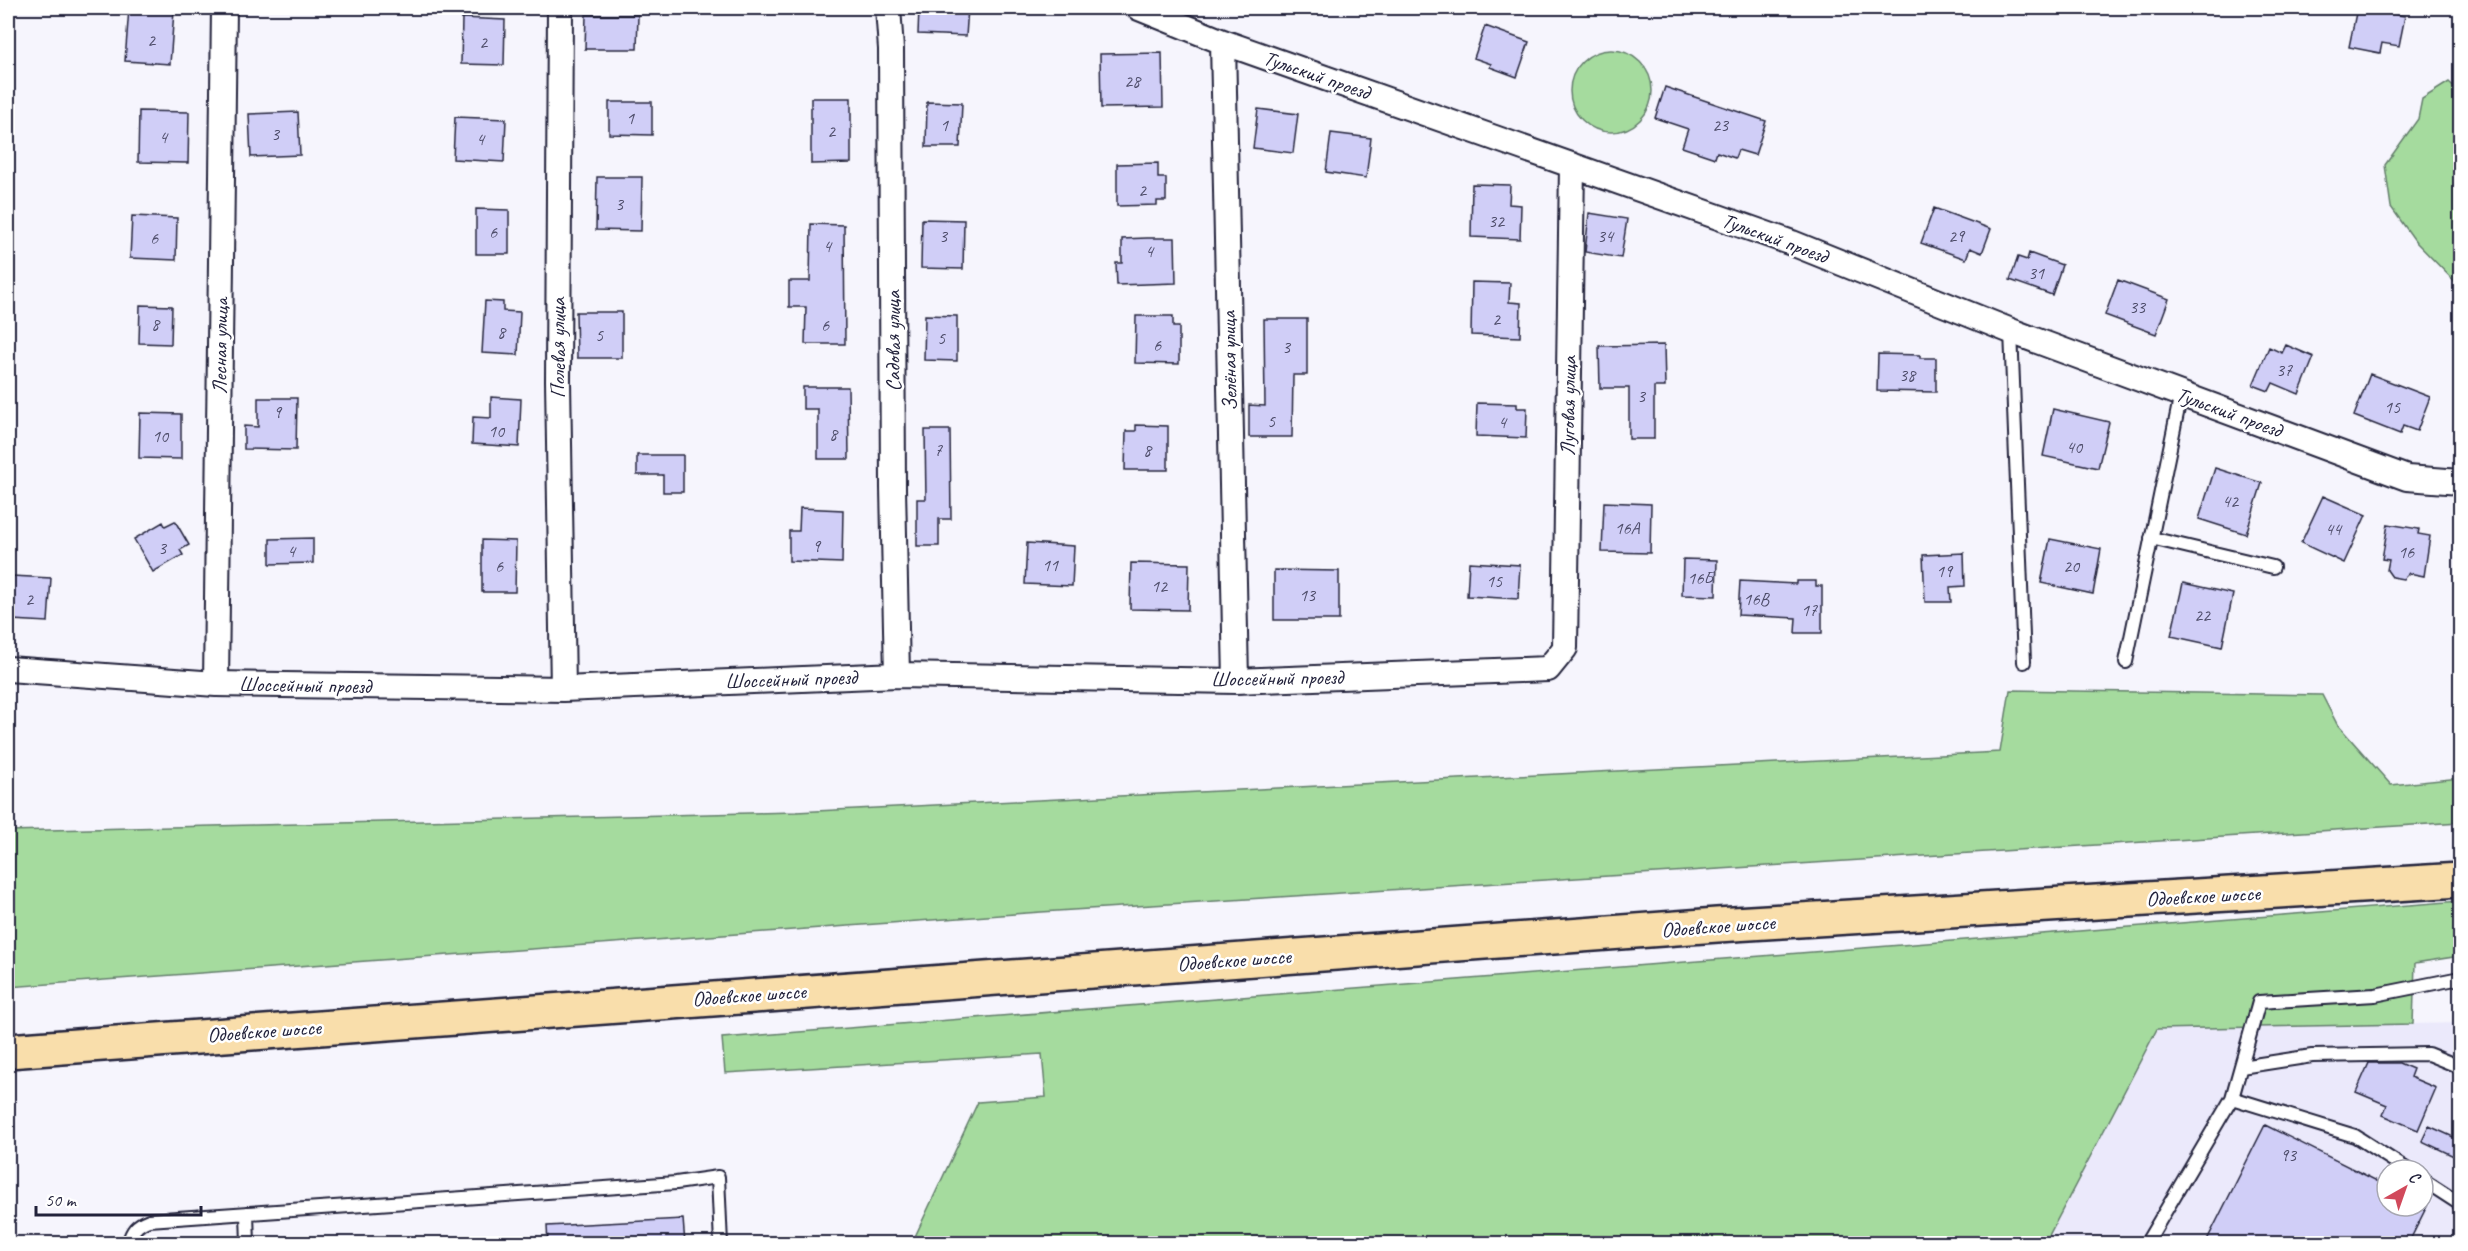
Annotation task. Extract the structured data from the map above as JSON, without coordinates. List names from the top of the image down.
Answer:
{
  "streets": {
    "main road": ["Одоевское шоссе"],
    "street": [
      "Тульский проезд",
      "Садовая улица",
      "Лесная улица",
      "Полевая улица",
      "Зелёная улица",
      "Луговая улица",
      "Шоссейный проезд"
    ]
  },
  "crossings": [
    ["Тульский проезд", "Зелёная улица"],
    ["Тульский проезд", "Луговая улица"],
    ["Садовая улица", "Шоссейный проезд"],
    ["Лесная улица", "Шоссейный проезд"],
    ["Полевая улица", "Шоссейный проезд"],
    ["Зелёная улица", "Шоссейный проезд"],
    ["Луговая улица", "Шоссейный проезд"]
  ],
  "house_numbers": [
    "2",
    "2",
    "28",
    "1",
    "1",
    "23",
    "2",
    "3",
    "4",
    "4",
    "2",
    "3",
    "32",
    "6",
    "3",
    "34",
    "29",
    "6",
    "4",
    "4",
    "31",
    "33",
    "2",
    "8",
    "6",
    "8",
    "5",
    "5",
    "6",
    "3",
    "37",
    "38",
    "3",
    "15",
    "9",
    "5",
    "4",
    "10",
    "8",
    "10",
    "40",
    "7",
    "8",
    "42",
    "16А",
    "44",
    "9",
    "3",
    "4",
    "16",
    "11",
    "6",
    "20",
    "19",
    "16Б",
    "15",
    "12",
    "13",
    "2",
    "16В",
    "17",
    "22",
    "93"
  ],
  "scale_bar": "50 m",
  "north": "top right"
}
